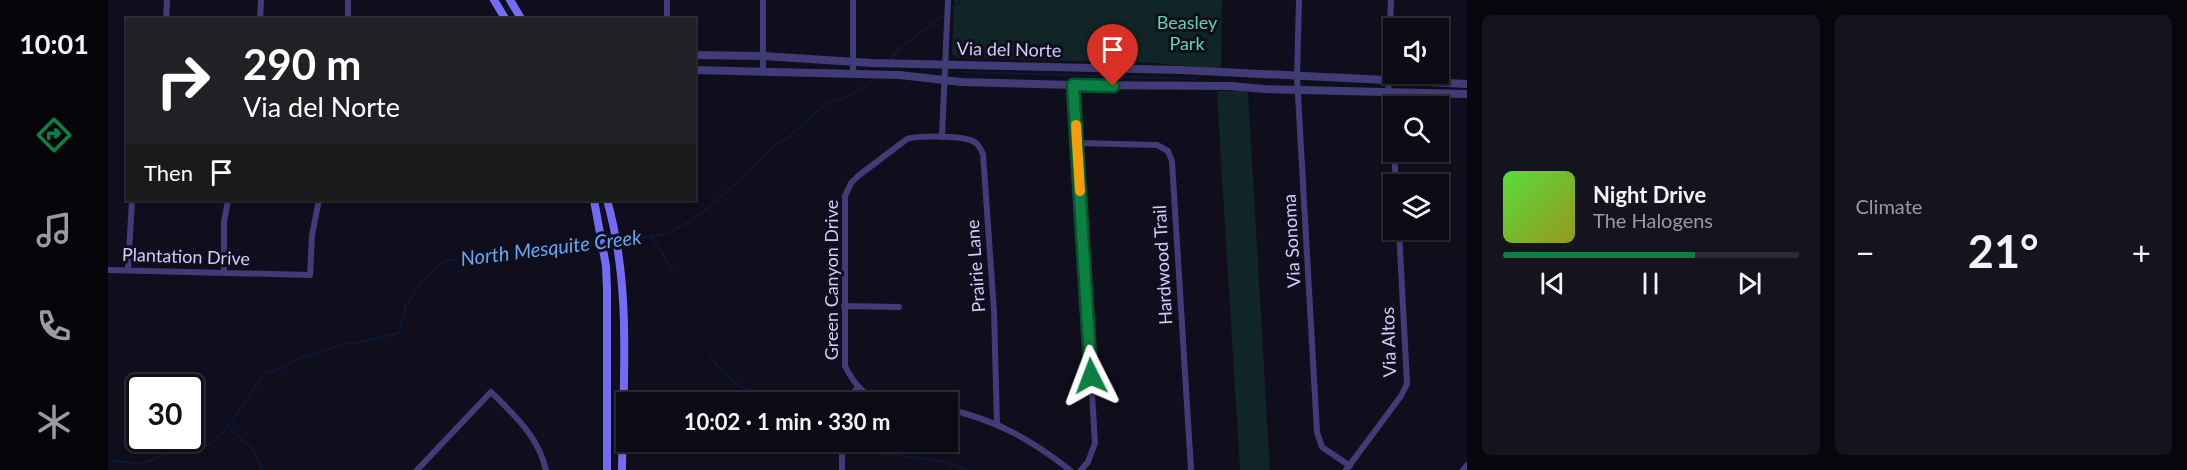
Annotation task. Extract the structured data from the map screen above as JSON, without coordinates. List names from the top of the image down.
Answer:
{
  "streets": {
    "street": [
      "Via del Norte",
      "Via Sonoma",
      "Plantation Drive",
      "Hardwood Trail",
      "Prairie Lane",
      "Green Canyon Drive",
      "Via Altos"
    ]
  },
  "crossings": [
    ["Via del Norte", "Via Sonoma"],
    ["Via Sonoma", "Via Altos"],
    ["Prairie Lane", "Green Canyon Drive"]
  ],
  "water": ["North Mesquite Creek"],
  "parks": ["Beasley Park"],
  "page": {
    "tabs": "10:01",
    "tile": "Climate",
    "turn": ["290 m", "Via del Norte"],
    "then": "Then",
    "song": ["Night Drive", "The Halogens"],
    "heat": ["−", "21°", "+"],
    "limit": "30",
    "trip": "10:02 · 1 min · 330 m"
  }
}
